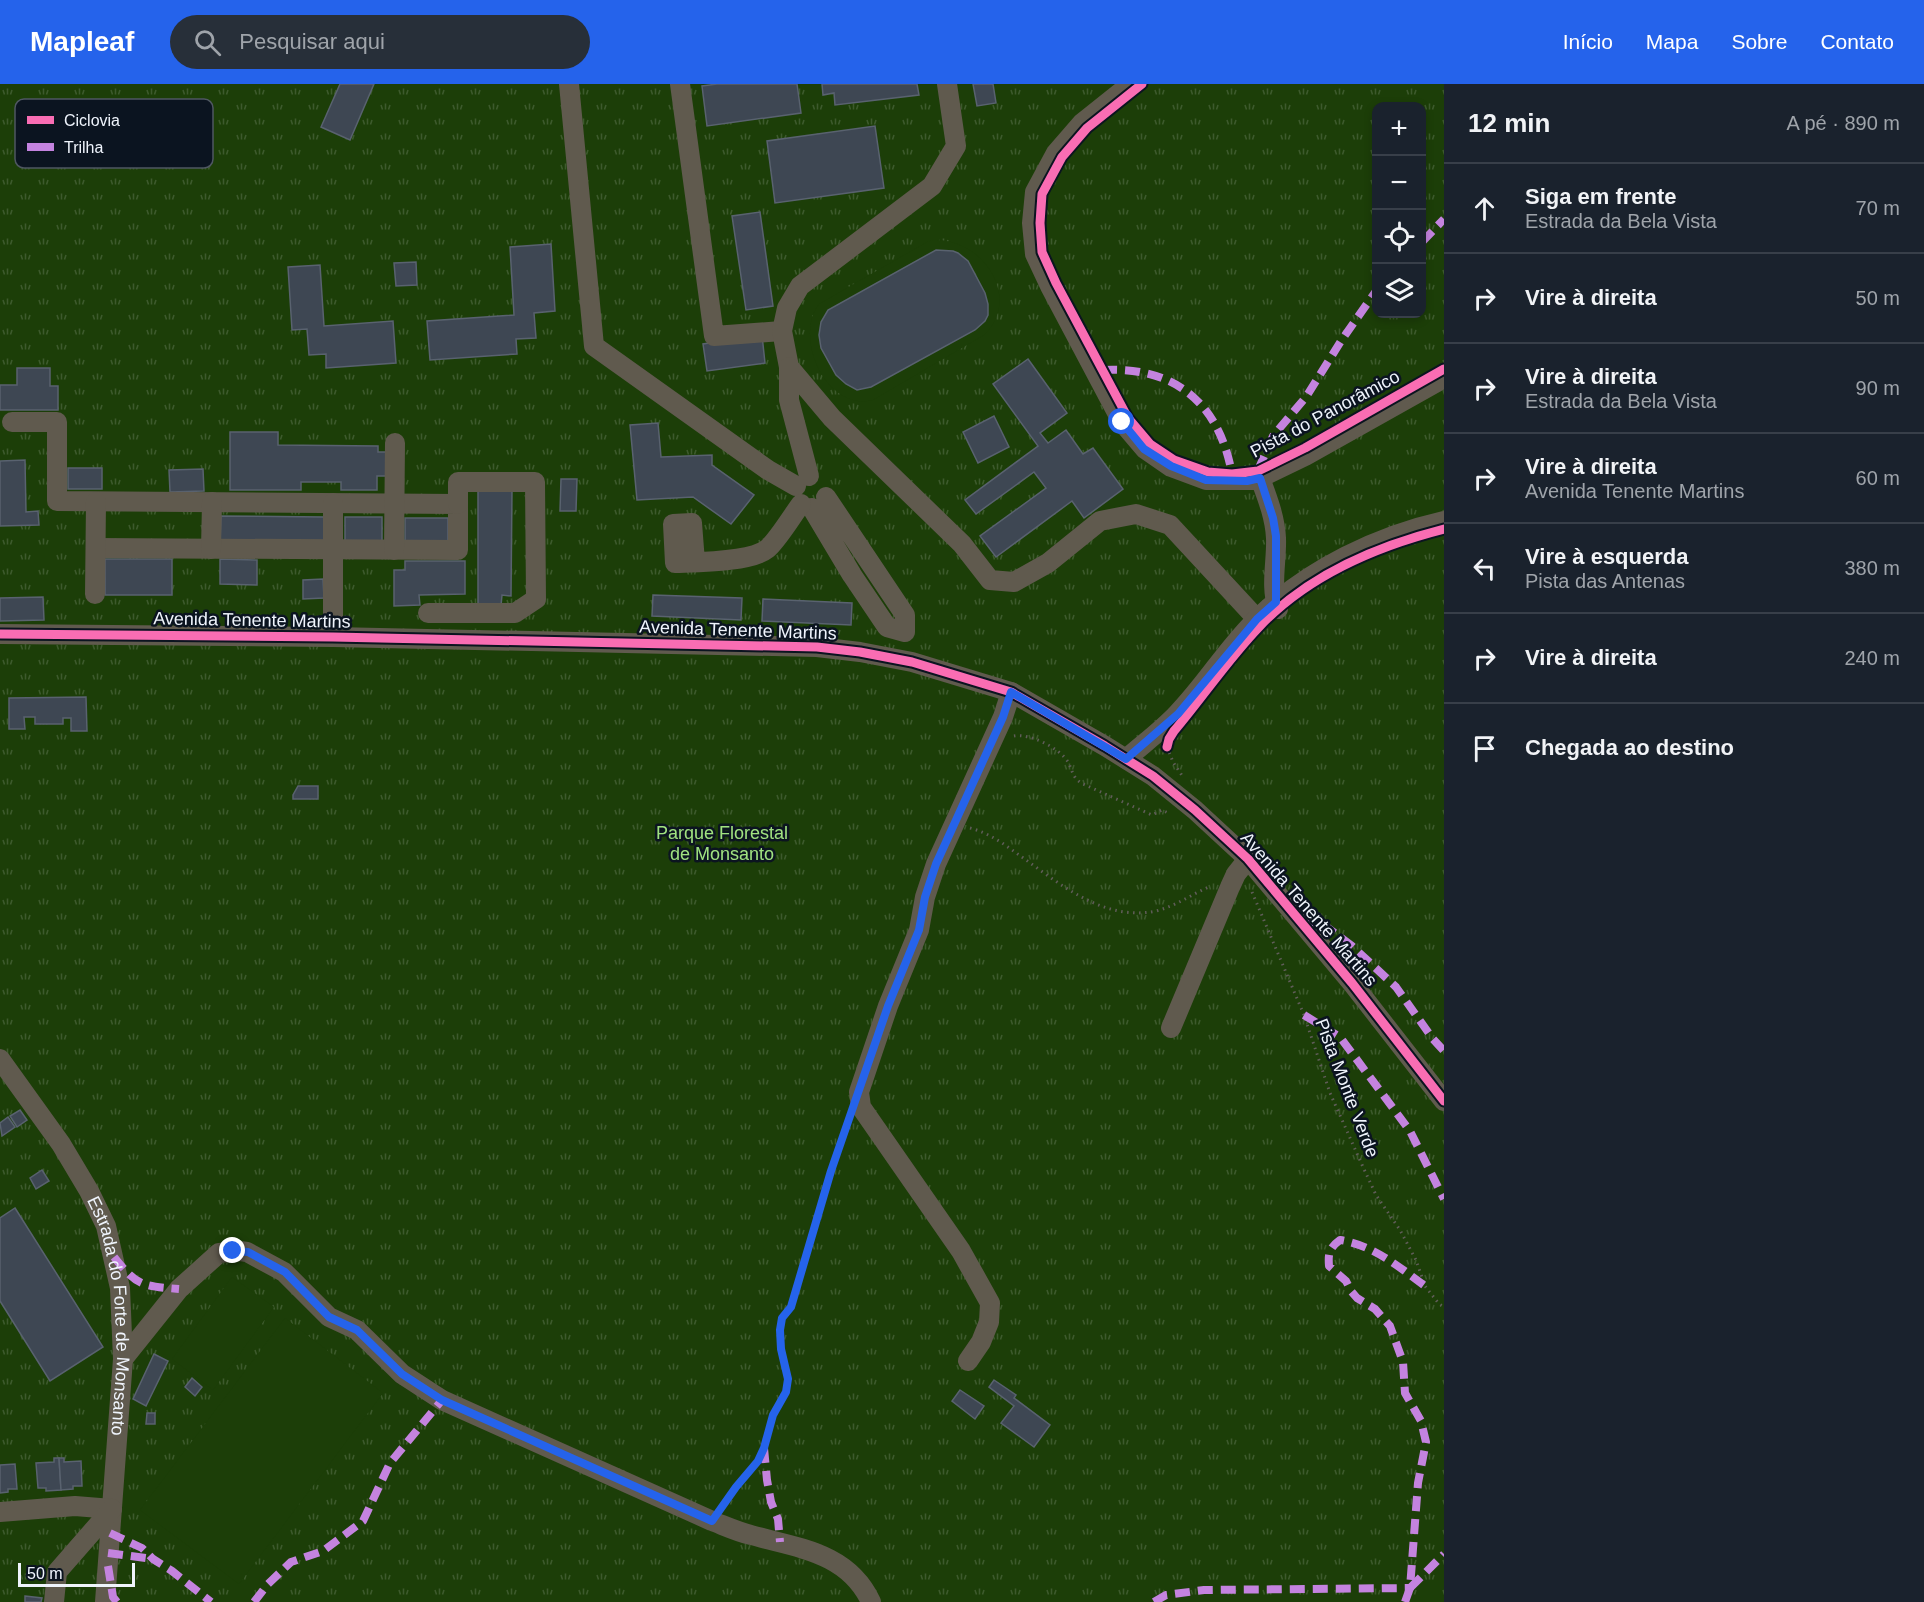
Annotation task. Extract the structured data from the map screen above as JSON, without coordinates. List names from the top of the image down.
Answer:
{
  "streets": {
    "street": ["Avenida Tenente Martins", "Estrada do Forte de Monsanto"],
    "path": ["Pista Monte Verde"],
    "cycle path": ["Pista do Panorâmico"]
  },
  "crossings": [
    ["Avenida Tenente Martins", "Pista Monte Verde"]
  ],
  "parks": ["Parque Florestal de Monsanto"],
  "legend": ["Ciclovia", "Trilha"],
  "scale_bar": "50 m",
  "page": {
    "header": "Mapleaf",
    "search": "Pesquisar aqui",
    "nav": [
      "Início",
      "Mapa",
      "Sobre",
      "Contato"
    ],
    "heading": ["12 min", "A pé · 890 m"],
    "map_buttons": ["+", "−"],
    "list": [
      ["Siga em frente", "Estrada da Bela Vista", "70 m"],
      ["Vire à direita", "50 m"],
      ["Vire à direita", "Estrada da Bela Vista", "90 m"],
      ["Vire à direita", "Avenida Tenente Martins", "60 m"],
      ["Vire à esquerda", "Pista das Antenas", "380 m"],
      ["Vire à direita", "240 m"],
      "Chegada ao destino"
    ],
    "scale": "50 m"
  }
}
